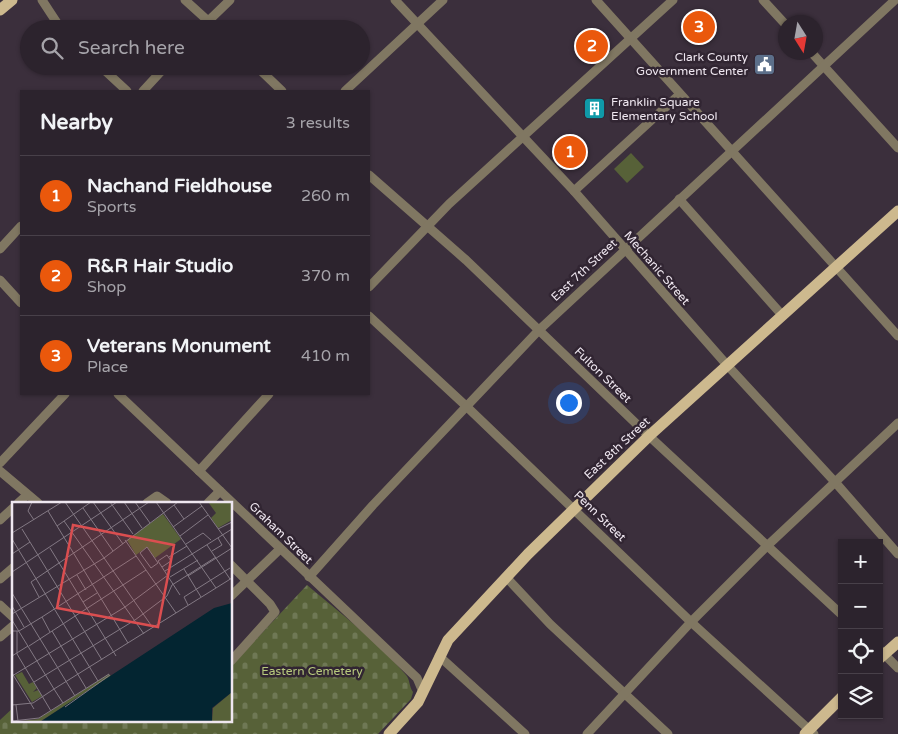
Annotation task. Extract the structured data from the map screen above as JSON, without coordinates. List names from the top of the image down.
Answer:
{
  "streets": {
    "main road": ["East 8th Street"],
    "street": [
      "Mechanic Street",
      "East 7th Street",
      "Fulton Street",
      "Penn Street",
      "Graham Street"
    ]
  },
  "crossings": [
    ["Mechanic Street", "East 7th Street"],
    ["Mechanic Street", "East 8th Street"],
    ["East 7th Street", "Fulton Street"],
    ["East 7th Street", "Penn Street"],
    ["East 7th Street", "Graham Street"],
    ["Fulton Street", "East 8th Street"],
    ["East 8th Street", "Penn Street"],
    ["East 8th Street", "Graham Street"]
  ],
  "parks": ["Eastern Cemetery"],
  "places": {
    "public building": ["Clark County Government Center"],
    "building": ["Franklin Square Elementary School"]
  },
  "north": "bottom",
  "page": {
    "pins": ["3", "2", "1"],
    "search": "Search here",
    "heading": ["Nearby", "3 results"],
    "list": [
      {
        "mark": "1",
        "name": "Nachand Fieldhouse",
        "note": "Sports",
        "value": "260 m"
      },
      {
        "mark": "2",
        "name": "R&R Hair Studio",
        "note": "Shop",
        "value": "370 m"
      },
      {
        "mark": "3",
        "name": "Veterans Monument",
        "note": "Place",
        "value": "410 m"
      }
    ],
    "map_buttons": ["+", "−"]
  }
}
